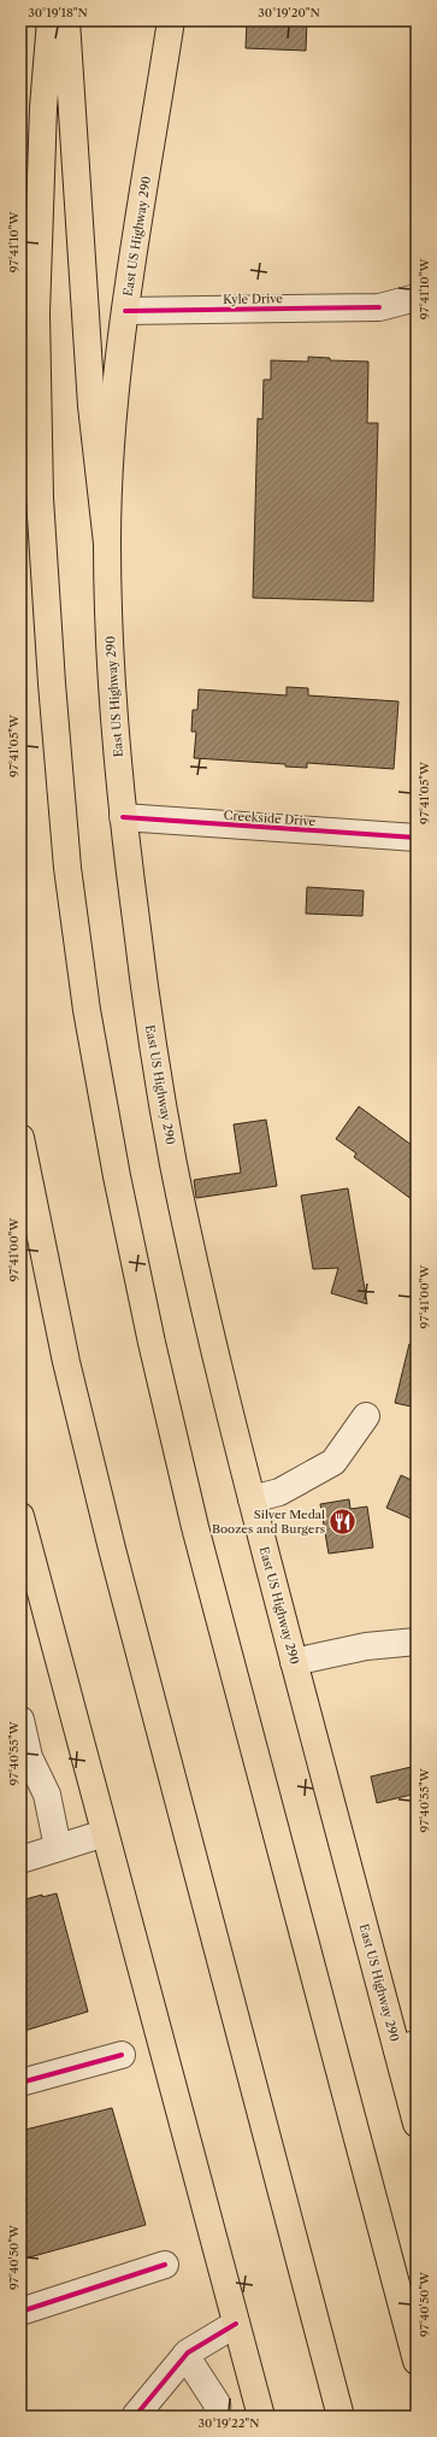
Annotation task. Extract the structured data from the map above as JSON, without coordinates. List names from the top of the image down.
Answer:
{
  "streets": {
    "main road": ["East US Highway 290"],
    "street": ["Kyle Drive", "Creekside Drive"]
  },
  "crossings": [
    ["East US Highway 290", "Kyle Drive"],
    ["East US Highway 290", "Creekside Drive"]
  ],
  "places": {
    "restaurant": ["Silver Medal Boozes and Burgers"]
  },
  "coordinates": [
    "30°19'18\"N",
    "30°19'20\"N",
    "97°41'10\"W",
    "97°41'05\"W",
    "97°41'00\"W",
    "97°40'55\"W",
    "97°40'50\"W",
    "30°19'22\"N"
  ]
}
